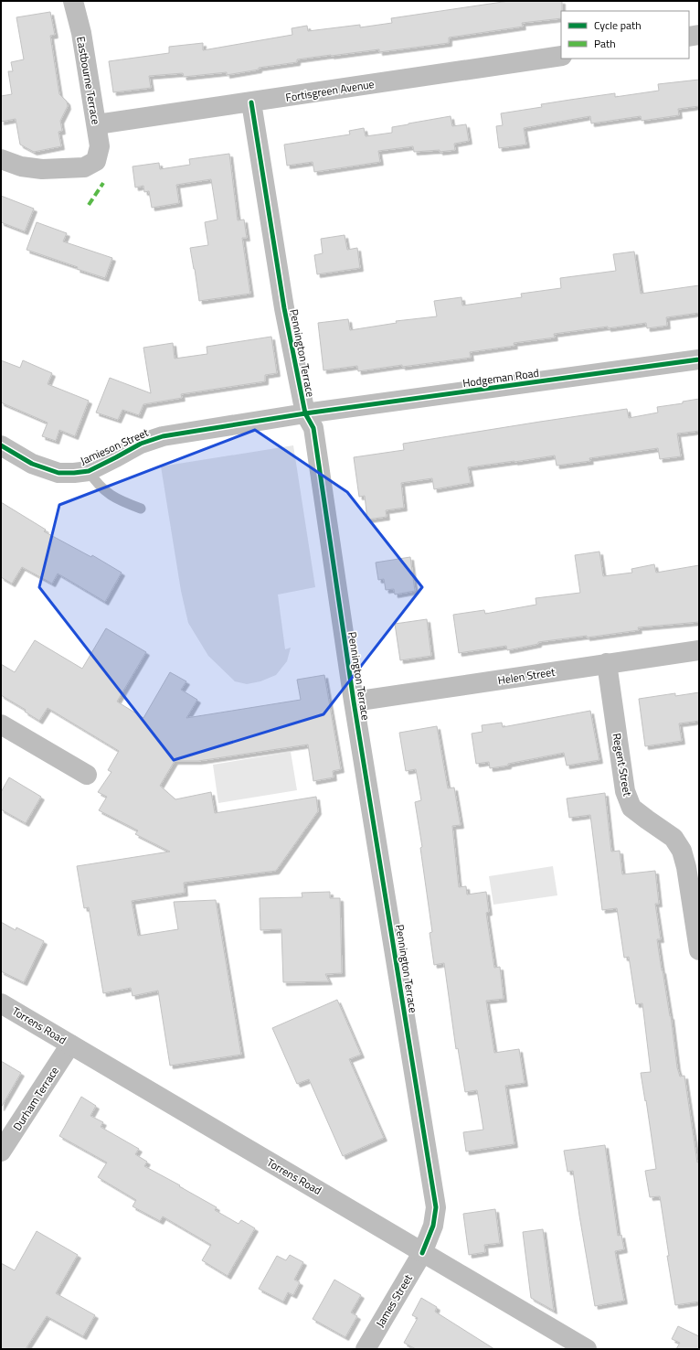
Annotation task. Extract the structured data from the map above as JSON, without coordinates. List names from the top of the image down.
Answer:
{
  "streets": {
    "street": [
      "Eastbourne Terrace",
      "Fortisgreen Avenue",
      "Pennington Terrace",
      "Hodgeman Road",
      "Jamieson Street",
      "Helen Street",
      "Regent Street",
      "Torrens Road",
      "Durham Terrace",
      "James Street"
    ]
  },
  "crossings": [
    ["Eastbourne Terrace", "Fortisgreen Avenue"],
    ["Fortisgreen Avenue", "Pennington Terrace"],
    ["Pennington Terrace", "Hodgeman Road"],
    ["Pennington Terrace", "Jamieson Street"],
    ["Pennington Terrace", "Helen Street"],
    ["Pennington Terrace", "Torrens Road"],
    ["Pennington Terrace", "James Street"],
    ["Hodgeman Road", "Jamieson Street"],
    ["Helen Street", "Regent Street"],
    ["Torrens Road", "Durham Terrace"],
    ["Torrens Road", "James Street"]
  ],
  "legend": ["Cycle path", "Path"]
}
